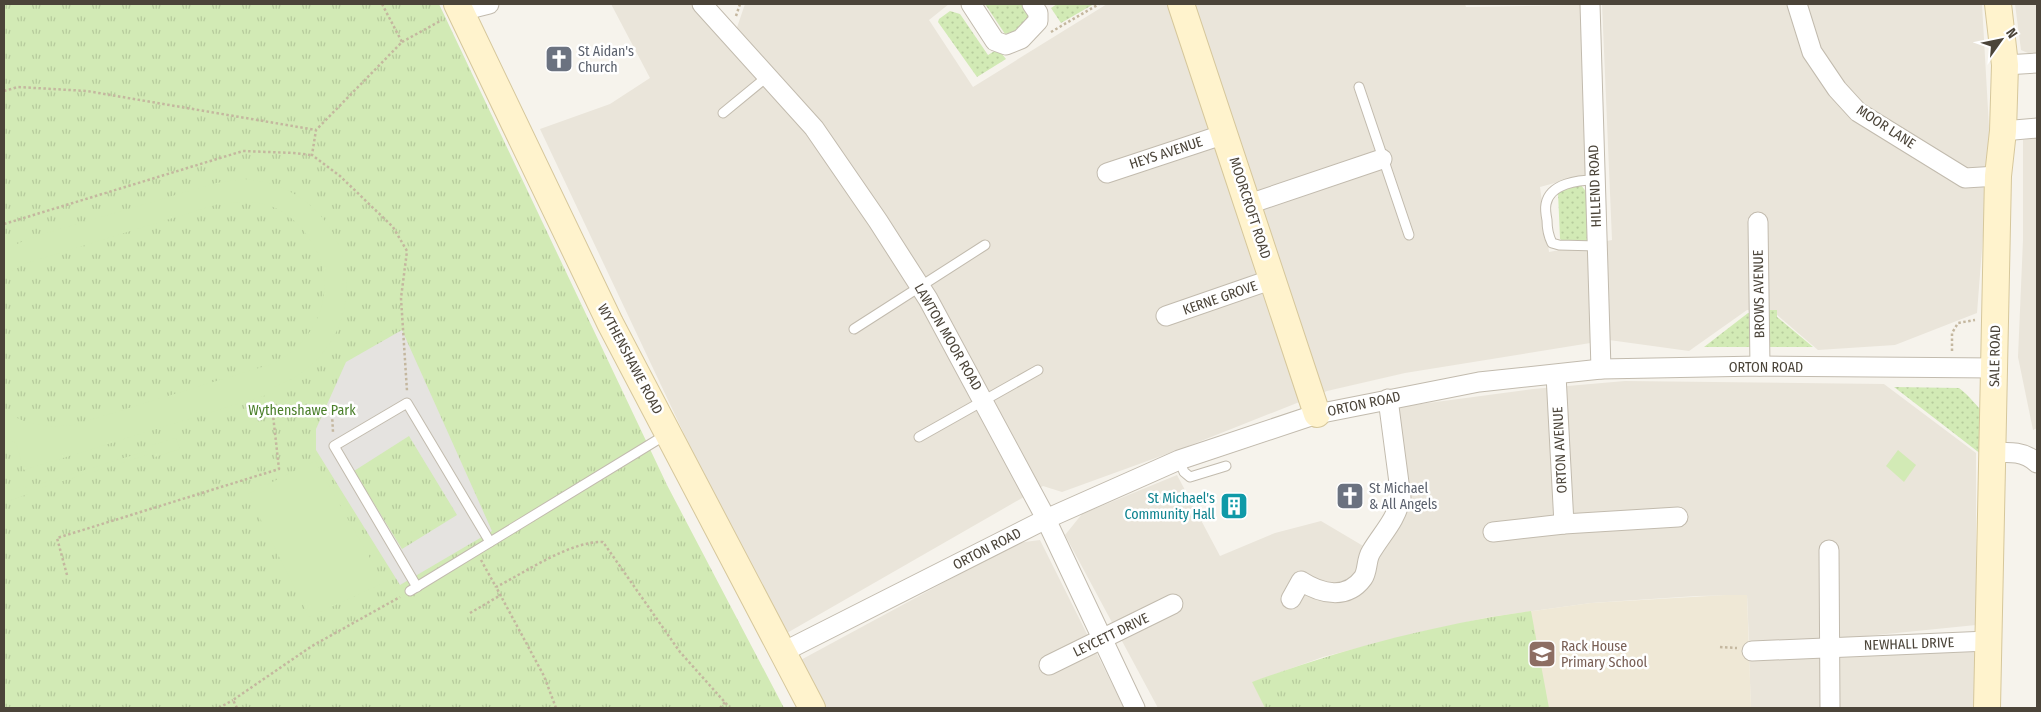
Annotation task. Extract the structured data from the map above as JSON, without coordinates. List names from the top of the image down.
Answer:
{
  "streets": {
    "main road": ["MOORCROFT ROAD", "SALE ROAD", "WYTHENSHAWE ROAD"],
    "street": [
      "MOOR LANE",
      "HEYS AVENUE",
      "HILLEND ROAD",
      "BROWS AVENUE",
      "KERNE GROVE",
      "LAWTON MOOR ROAD",
      "ORTON ROAD",
      "ORTON AVENUE",
      "LEYCETT DRIVE",
      "NEWHALL DRIVE"
    ]
  },
  "crossings": [
    ["MOOR LANE", "SALE ROAD"],
    ["HEYS AVENUE", "MOORCROFT ROAD"],
    ["HILLEND ROAD", "ORTON ROAD"],
    ["MOORCROFT ROAD", "KERNE GROVE"],
    ["MOORCROFT ROAD", "ORTON ROAD"],
    ["BROWS AVENUE", "ORTON ROAD"],
    ["LAWTON MOOR ROAD", "ORTON ROAD"],
    ["LAWTON MOOR ROAD", "LEYCETT DRIVE"],
    ["SALE ROAD", "ORTON ROAD"],
    ["SALE ROAD", "NEWHALL DRIVE"],
    ["WYTHENSHAWE ROAD", "ORTON ROAD"],
    ["ORTON ROAD", "ORTON AVENUE"]
  ],
  "parks": ["Wythenshawe Park"],
  "places": {
    "church": ["St Aidan's Church", "St Michael & All Angels"],
    "building": ["St Michael's Community Hall"],
    "school or university": ["Rack House Primary School"]
  },
  "north": "top right"
}
